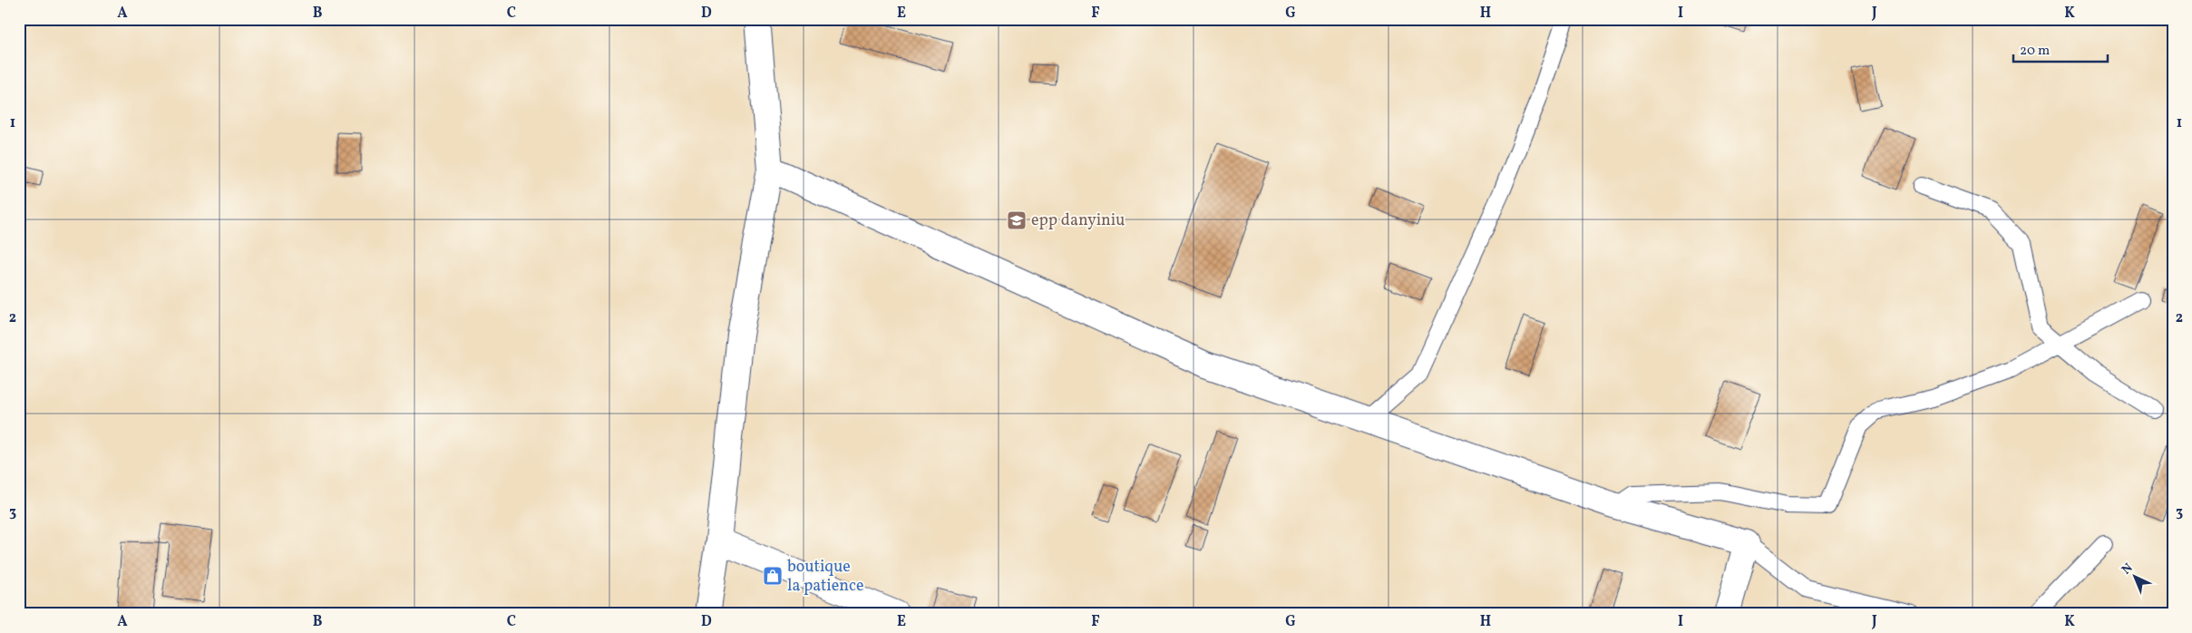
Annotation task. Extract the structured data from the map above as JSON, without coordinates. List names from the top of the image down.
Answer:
{
  "places": {
    "school or university": ["epp danyiniu"],
    "shop": ["boutique la patience"]
  },
  "scale_bar": "20 m",
  "north": "top left",
  "grid": {
    "columns": [
      "A",
      "B",
      "C",
      "D",
      "E",
      "F",
      "G",
      "H",
      "I",
      "J",
      "K"
    ],
    "rows": ["1", "2", "3"]
  }
}
